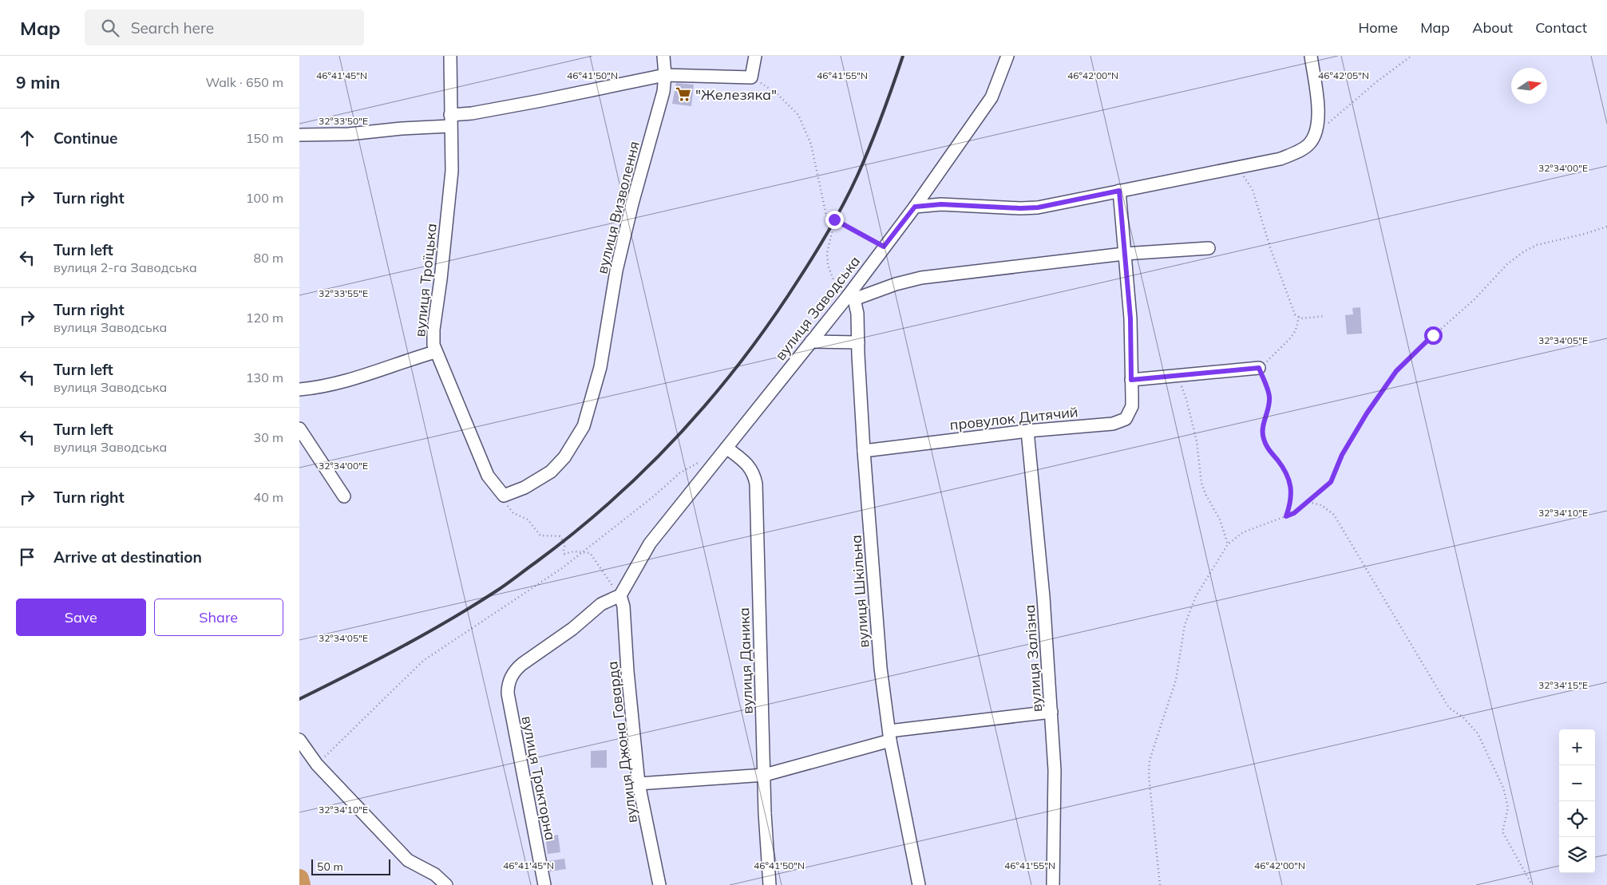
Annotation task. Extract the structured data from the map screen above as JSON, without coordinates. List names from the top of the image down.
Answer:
{
  "streets": {
    "street": [
      "вулиця Визволення",
      "вулиця Троїцька",
      "вулиця Заводська",
      "провулок Дитячий",
      "вулиця Шкільна",
      "вулиця Залізна",
      "вулиця Даника",
      "вулиця Джона Говарда",
      "вулиця Тракторна"
    ]
  },
  "crossings": [
    ["вулиця Визволення", "вулиця Троїцька"],
    ["вулиця Заводська", "вулиця Шкільна"],
    ["вулиця Заводська", "вулиця Даника"],
    ["вулиця Заводська", "вулиця Джона Говарда"],
    ["вулиця Заводська", "вулиця Тракторна"],
    ["провулок Дитячий", "вулиця Шкільна"],
    ["провулок Дитячий", "вулиця Залізна"],
    ["вулиця Джона Говарда", "вулиця Тракторна"]
  ],
  "places": {
    "supermarket": ["\"Железяка\""]
  },
  "scale_bar": "50 m",
  "north": "right",
  "page": {
    "header": "Map",
    "search": "Search here",
    "nav": [
      "Home",
      "Map",
      "About",
      "Contact"
    ],
    "heading": ["9 min", "Walk · 650 m"],
    "list": [
      ["Continue", "150 m"],
      ["Turn right", "100 m"],
      ["Turn left", "вулиця 2-га Заводська", "80 m"],
      ["Turn right", "вулиця Заводська", "120 m"],
      ["Turn left", "вулиця Заводська", "130 m"],
      ["Turn left", "вулиця Заводська", "30 m"],
      ["Turn right", "40 m"],
      "Arrive at destination"
    ],
    "buttons": ["Save", "Share"],
    "map_buttons": ["+", "−"],
    "scale": "50 m"
  },
  "coordinates": [
    "46°41'45\"N",
    "46°41'50\"N",
    "46°41'55\"N",
    "46°42'00\"N",
    "46°42'05\"N",
    "32°33'50\"E",
    "32°34'00\"E",
    "32°33'55\"E",
    "32°34'05\"E",
    "32°34'10\"E",
    "32°34'15\"E"
  ]
}
